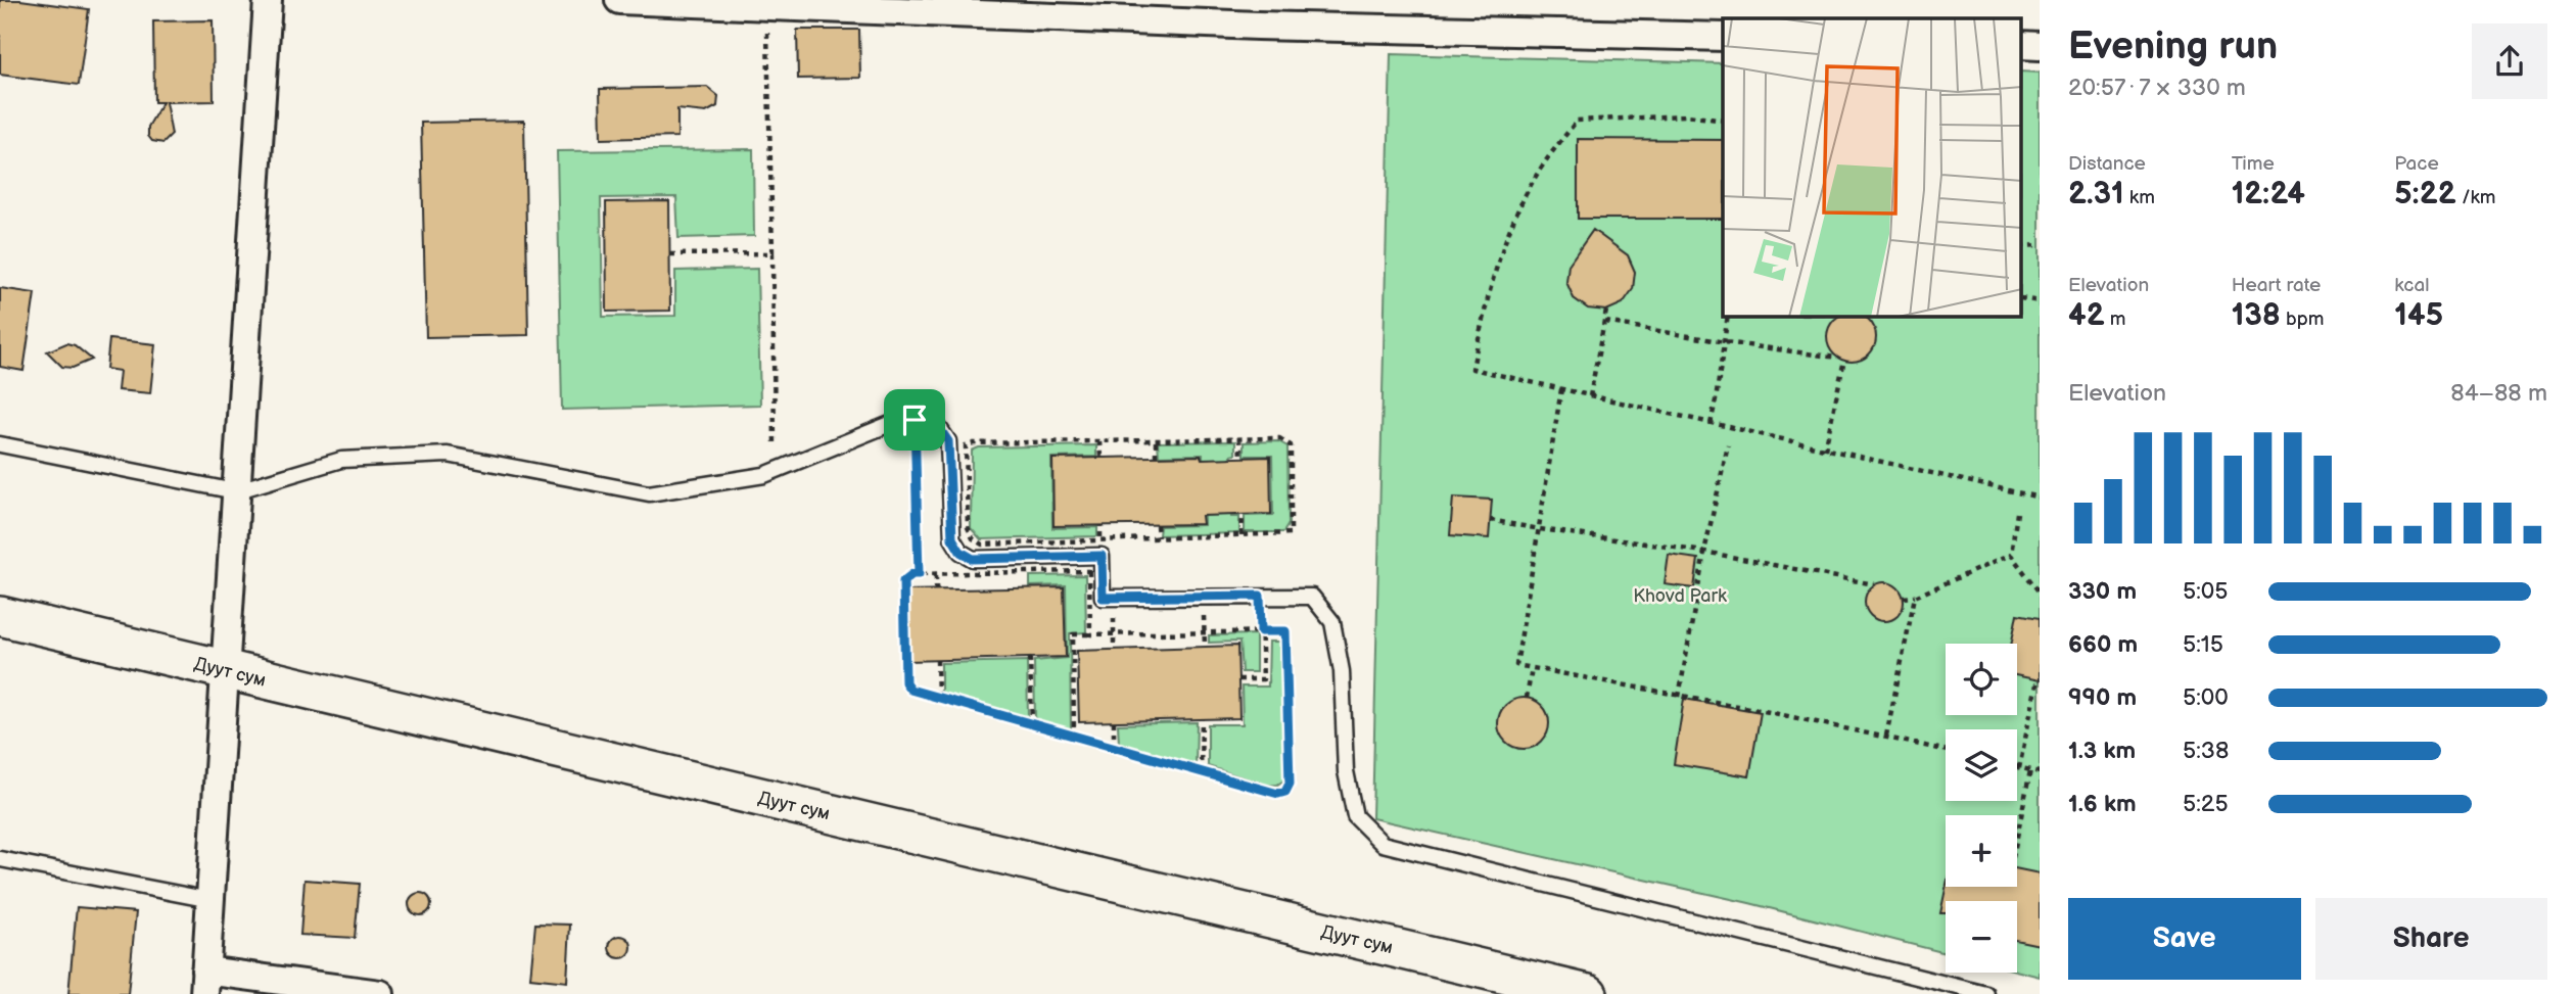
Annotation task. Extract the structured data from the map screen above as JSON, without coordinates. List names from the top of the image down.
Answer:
{
  "streets": {
    "main road": ["Дуут сум"]
  },
  "parks": ["Khovd Park"],
  "page": {
    "heading": ["Evening run", "20:57 · 7 × 330 m"],
    "stats": [
      ["Distance", "2.31 km"],
      ["Time", "12:24"],
      ["Pace", "5:22 /km"],
      ["Elevation", "42 m"],
      ["Heart rate", "138 bpm"],
      ["kcal", "145"]
    ],
    "chart": ["Elevation", "84–88 m"],
    "list": [
      {
        "name": "330 m",
        "note": "5:05"
      },
      {
        "name": "660 m",
        "note": "5:15"
      },
      {
        "name": "990 m",
        "note": "5:00"
      },
      {
        "name": "1.3 km",
        "note": "5:38"
      },
      {
        "name": "1.6 km",
        "note": "5:25"
      }
    ],
    "map_buttons": ["+", "−"],
    "buttons": ["Save", "Share"]
  }
}
